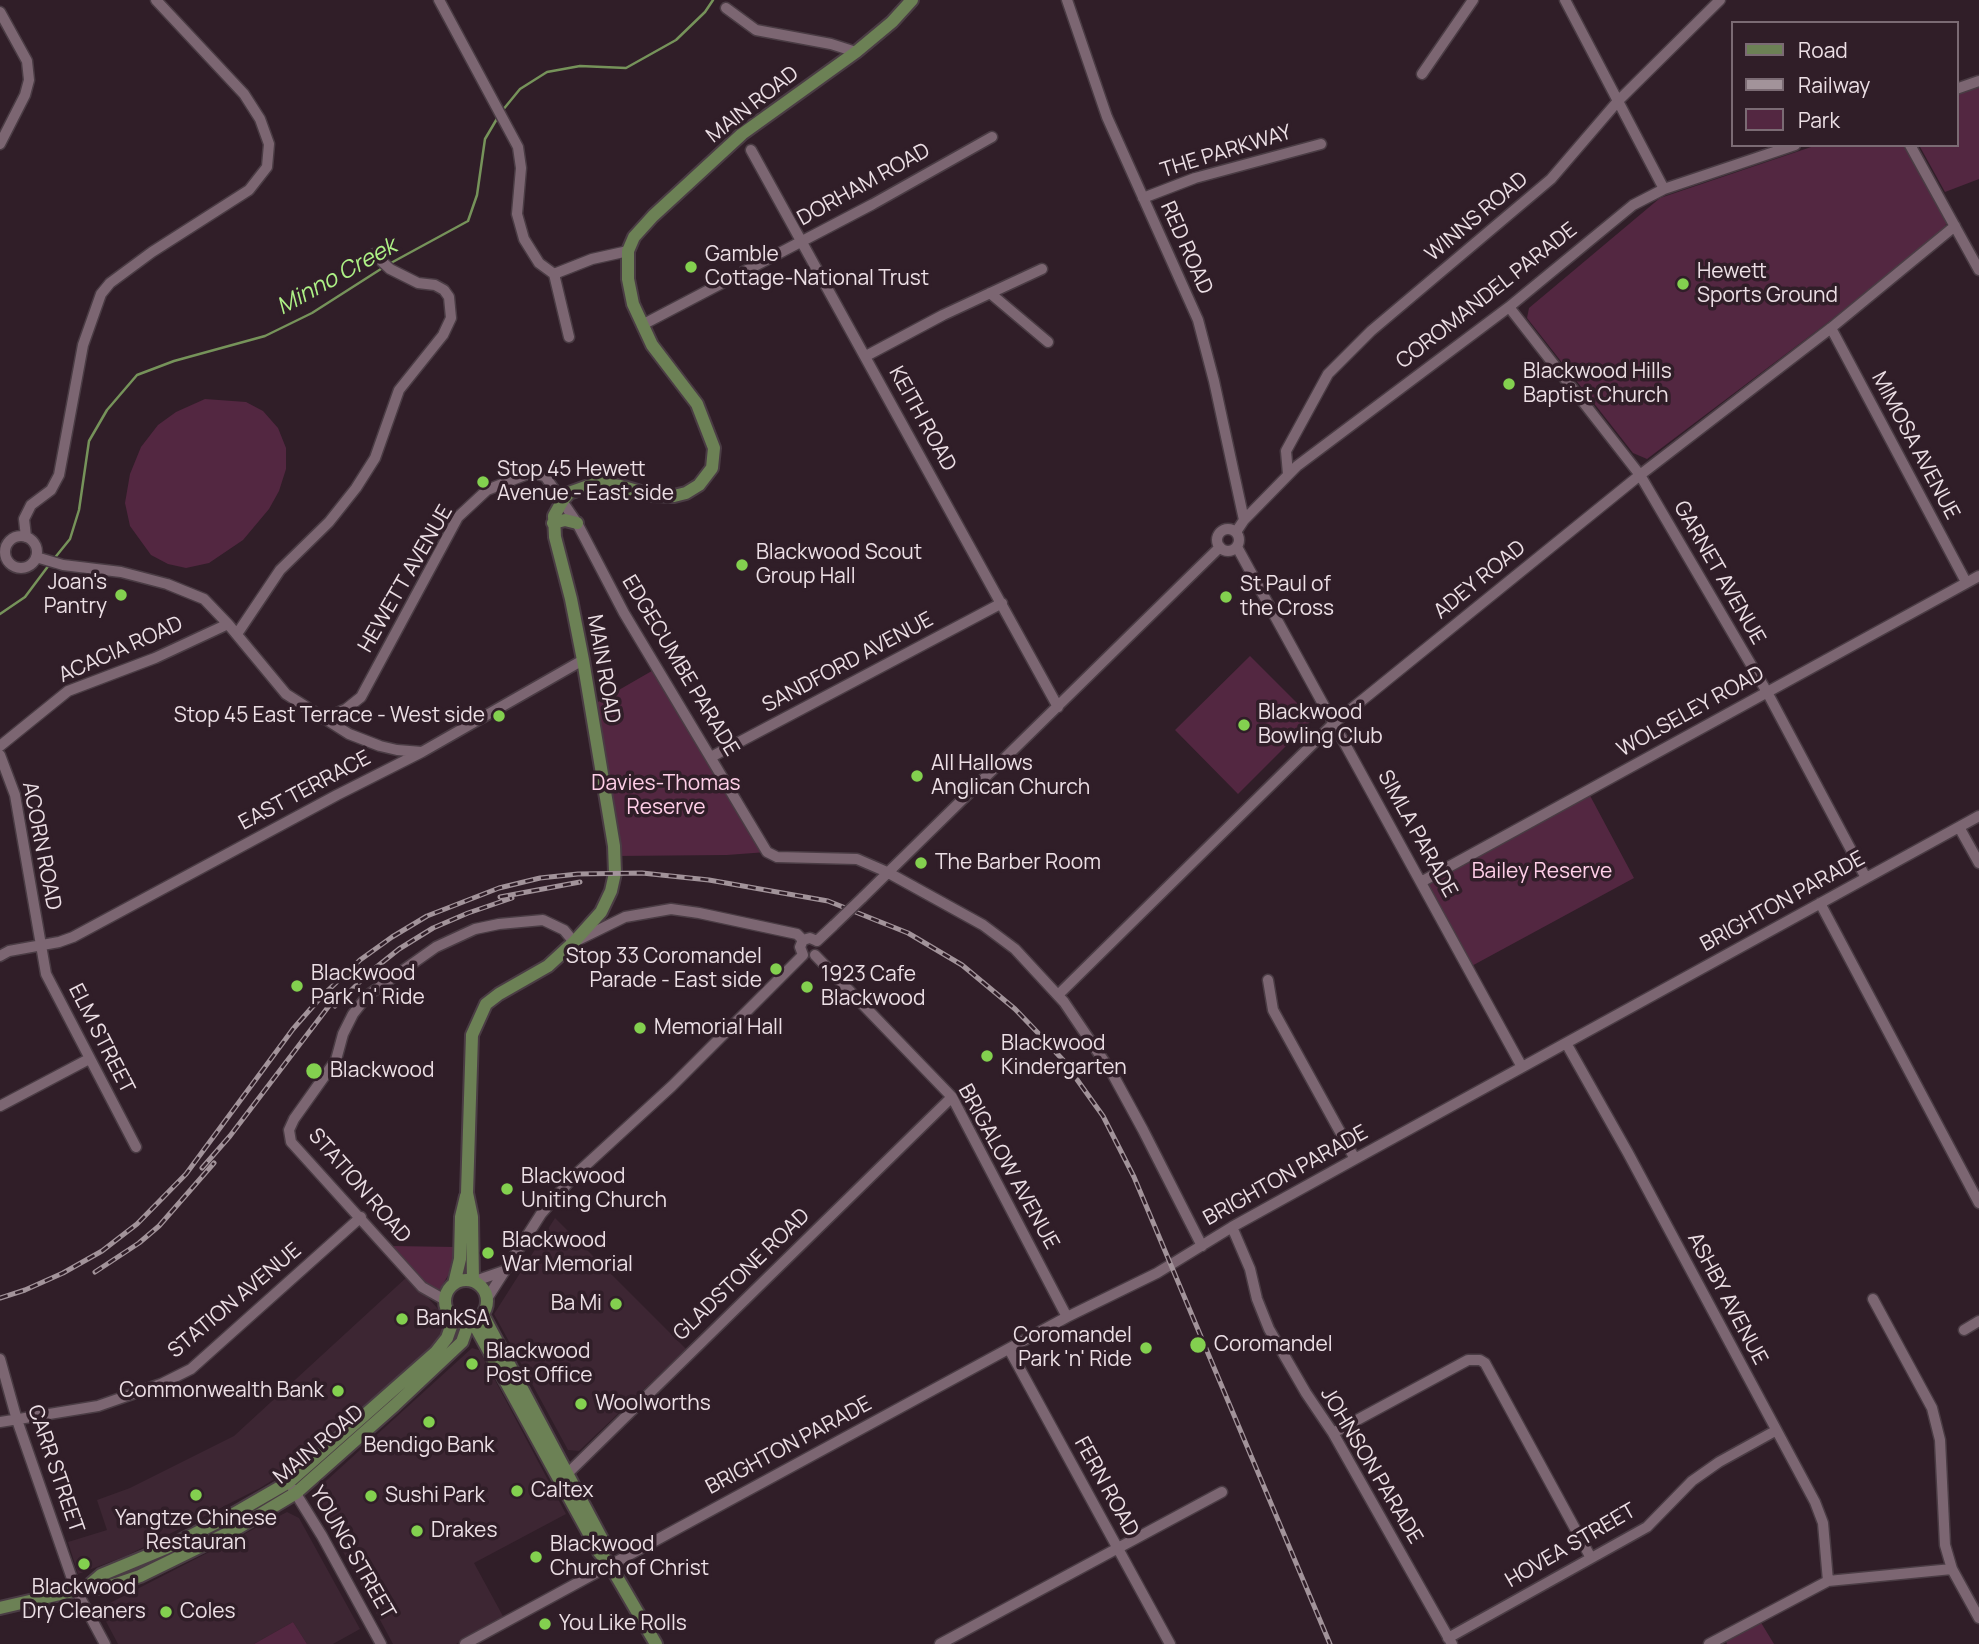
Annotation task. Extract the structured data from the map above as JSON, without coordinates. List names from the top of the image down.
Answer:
{
  "streets": {
    "main road": ["MAIN ROAD"],
    "street": [
      "THE PARKWAY",
      "DORHAM ROAD",
      "WINNS ROAD",
      "RED ROAD",
      "COROMANDEL PARADE",
      "KEITH ROAD",
      "MIMOSA AVENUE",
      "GARNET AVENUE",
      "HEWETT AVENUE",
      "ADEY ROAD",
      "ACACIA ROAD",
      "SANDFORD AVENUE",
      "EDGECUMBE PARADE",
      "WOLSELEY ROAD",
      "EAST TERRACE",
      "SIMLA PARADE",
      "ACORN ROAD",
      "BRIGHTON PARADE",
      "ELM STREET",
      "BRIGALOW AVENUE",
      "STATION ROAD",
      "GLADSTONE ROAD",
      "ASHBY AVENUE",
      "STATION AVENUE",
      "JOHNSON PARADE",
      "CARR STREET",
      "FERN ROAD",
      "HOVEA STREET",
      "YOUNG STREET"
    ]
  },
  "crossings": [
    ["MAIN ROAD", "EAST TERRACE"],
    ["MAIN ROAD", "STATION ROAD"],
    ["MAIN ROAD", "CARR STREET"],
    ["MAIN ROAD", "YOUNG STREET"],
    ["THE PARKWAY", "RED ROAD"],
    ["DORHAM ROAD", "KEITH ROAD"],
    ["WINNS ROAD", "COROMANDEL PARADE"],
    ["RED ROAD", "COROMANDEL PARADE"],
    ["COROMANDEL PARADE", "GARNET AVENUE"],
    ["COROMANDEL PARADE", "SIMLA PARADE"],
    ["KEITH ROAD", "SANDFORD AVENUE"],
    ["MIMOSA AVENUE", "ADEY ROAD"],
    ["MIMOSA AVENUE", "WOLSELEY ROAD"],
    ["GARNET AVENUE", "ADEY ROAD"],
    ["GARNET AVENUE", "WOLSELEY ROAD"],
    ["GARNET AVENUE", "BRIGHTON PARADE"],
    ["HEWETT AVENUE", "EDGECUMBE PARADE"],
    ["ADEY ROAD", "SIMLA PARADE"],
    ["SANDFORD AVENUE", "EDGECUMBE PARADE"],
    ["WOLSELEY ROAD", "SIMLA PARADE"],
    ["EAST TERRACE", "ACORN ROAD"],
    ["EAST TERRACE", "ELM STREET"],
    ["SIMLA PARADE", "BRIGHTON PARADE"],
    ["ACORN ROAD", "ELM STREET"],
    ["BRIGHTON PARADE", "BRIGALOW AVENUE"],
    ["BRIGHTON PARADE", "ASHBY AVENUE"],
    ["BRIGHTON PARADE", "JOHNSON PARADE"],
    ["BRIGHTON PARADE", "FERN ROAD"],
    ["BRIGALOW AVENUE", "GLADSTONE ROAD"],
    ["STATION ROAD", "STATION AVENUE"],
    ["ASHBY AVENUE", "HOVEA STREET"],
    ["STATION AVENUE", "CARR STREET"],
    ["JOHNSON PARADE", "HOVEA STREET"]
  ],
  "water": ["Minno Creek"],
  "parks": ["Davies-Thomas Reserve", "Bailey Reserve"],
  "places": [
    "Gamble Cottage-National Trust",
    "Hewett Sports Ground",
    "Blackwood Hills Baptist Church",
    "Stop 45 Hewett Avenue - East side",
    "Blackwood Scout Group Hall",
    "Joan's Pantry",
    "St Paul of the Cross",
    "Stop 45 East Terrace - West side",
    "Blackwood Bowling Club",
    "All Hallows Anglican Church",
    "The Barber Room",
    "Stop 33 Coromandel Parade - East side",
    "Blackwood Park 'n' Ride",
    "1923 Cafe Blackwood",
    "Memorial Hall",
    "Blackwood Kindergarten",
    "Blackwood",
    "Blackwood Uniting Church",
    "Blackwood War Memorial",
    "Ba Mi",
    "BankSA",
    "Coromandel",
    "Coromandel Park 'n' Ride",
    "Blackwood Post Office",
    "Commonwealth Bank",
    "Woolworths",
    "Bendigo Bank",
    "Caltex",
    "Yangtze Chinese Restauran",
    "Sushi Park",
    "Drakes",
    "Blackwood Church of Christ",
    "Blackwood Dry Cleaners",
    "Coles",
    "You Like Rolls"
  ],
  "legend": ["Road", "Railway", "Park"]
}
